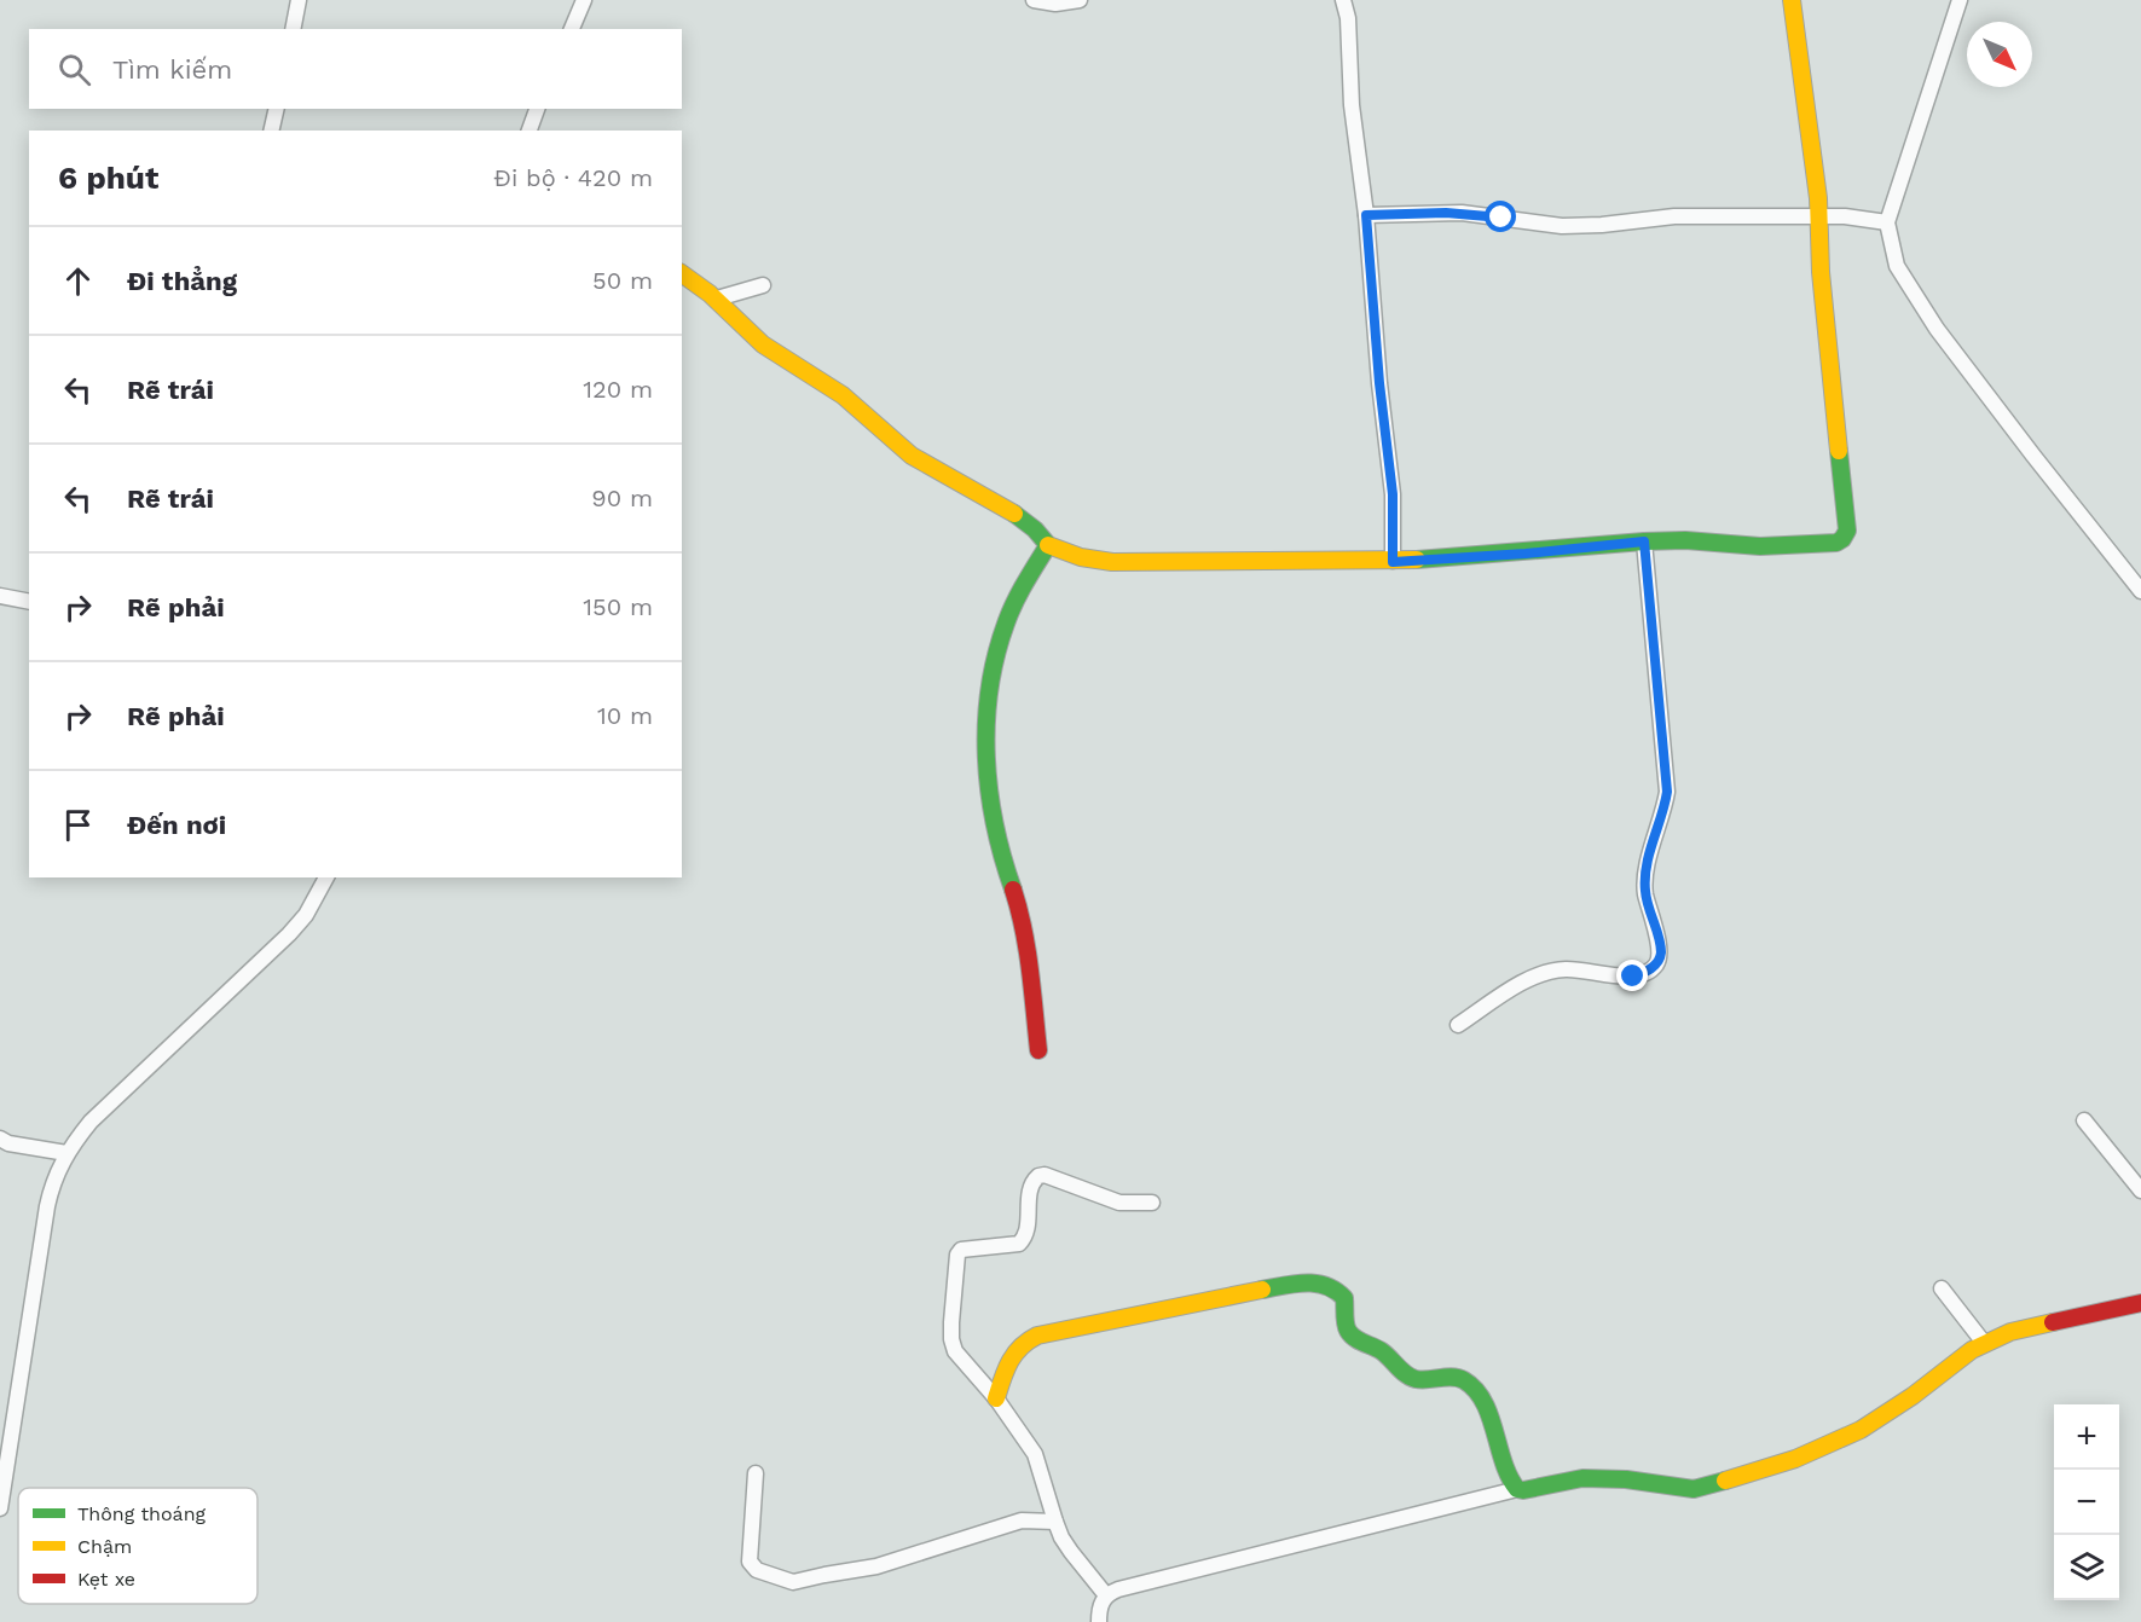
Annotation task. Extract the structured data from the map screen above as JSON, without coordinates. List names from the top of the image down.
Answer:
{
  "legend": ["Thông thoáng", "Chậm", "Kẹt xe"],
  "north": "bottom right",
  "page": {
    "search": "Tìm kiếm",
    "heading": ["6 phút", "Đi bộ · 420 m"],
    "list": [
      ["Đi thẳng", "50 m"],
      ["Rẽ trái", "120 m"],
      ["Rẽ trái", "90 m"],
      ["Rẽ phải", "150 m"],
      ["Rẽ phải", "10 m"],
      "Đến nơi"
    ],
    "map_buttons": ["+", "−"]
  }
}
